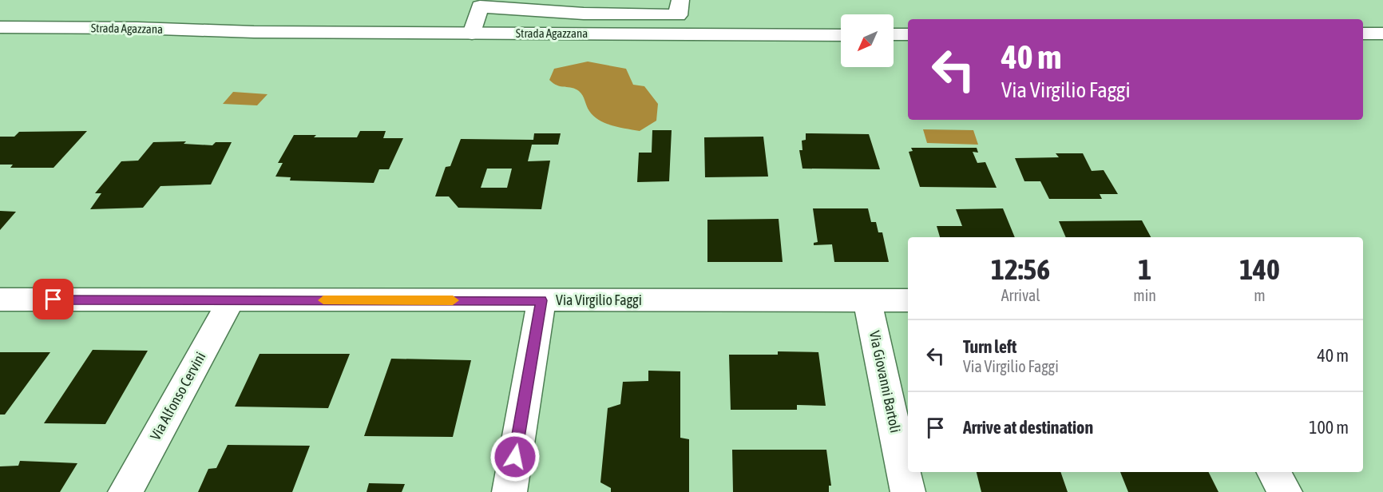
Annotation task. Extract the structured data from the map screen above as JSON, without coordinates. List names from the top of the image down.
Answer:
{
  "streets": {
    "street": [
      "Strada Agazzana",
      "Via Virgilio Faggi",
      "Via Giovanni Bartoli",
      "Via Alfonso Cervini"
    ]
  },
  "crossings": [
    ["Via Virgilio Faggi", "Via Giovanni Bartoli"],
    ["Via Virgilio Faggi", "Via Alfonso Cervini"]
  ],
  "north": "bottom left",
  "page": {
    "turn": ["40 m", "Via Virgilio Faggi"],
    "eta": [
      "12:56",
      "Arrival",
      "1",
      "min",
      "140",
      "m"
    ],
    "list": [
      {
        "name": "Turn left",
        "note": "Via Virgilio Faggi",
        "value": "40 m"
      },
      {
        "name": "Arrive at destination",
        "value": "100 m"
      }
    ]
  }
}
